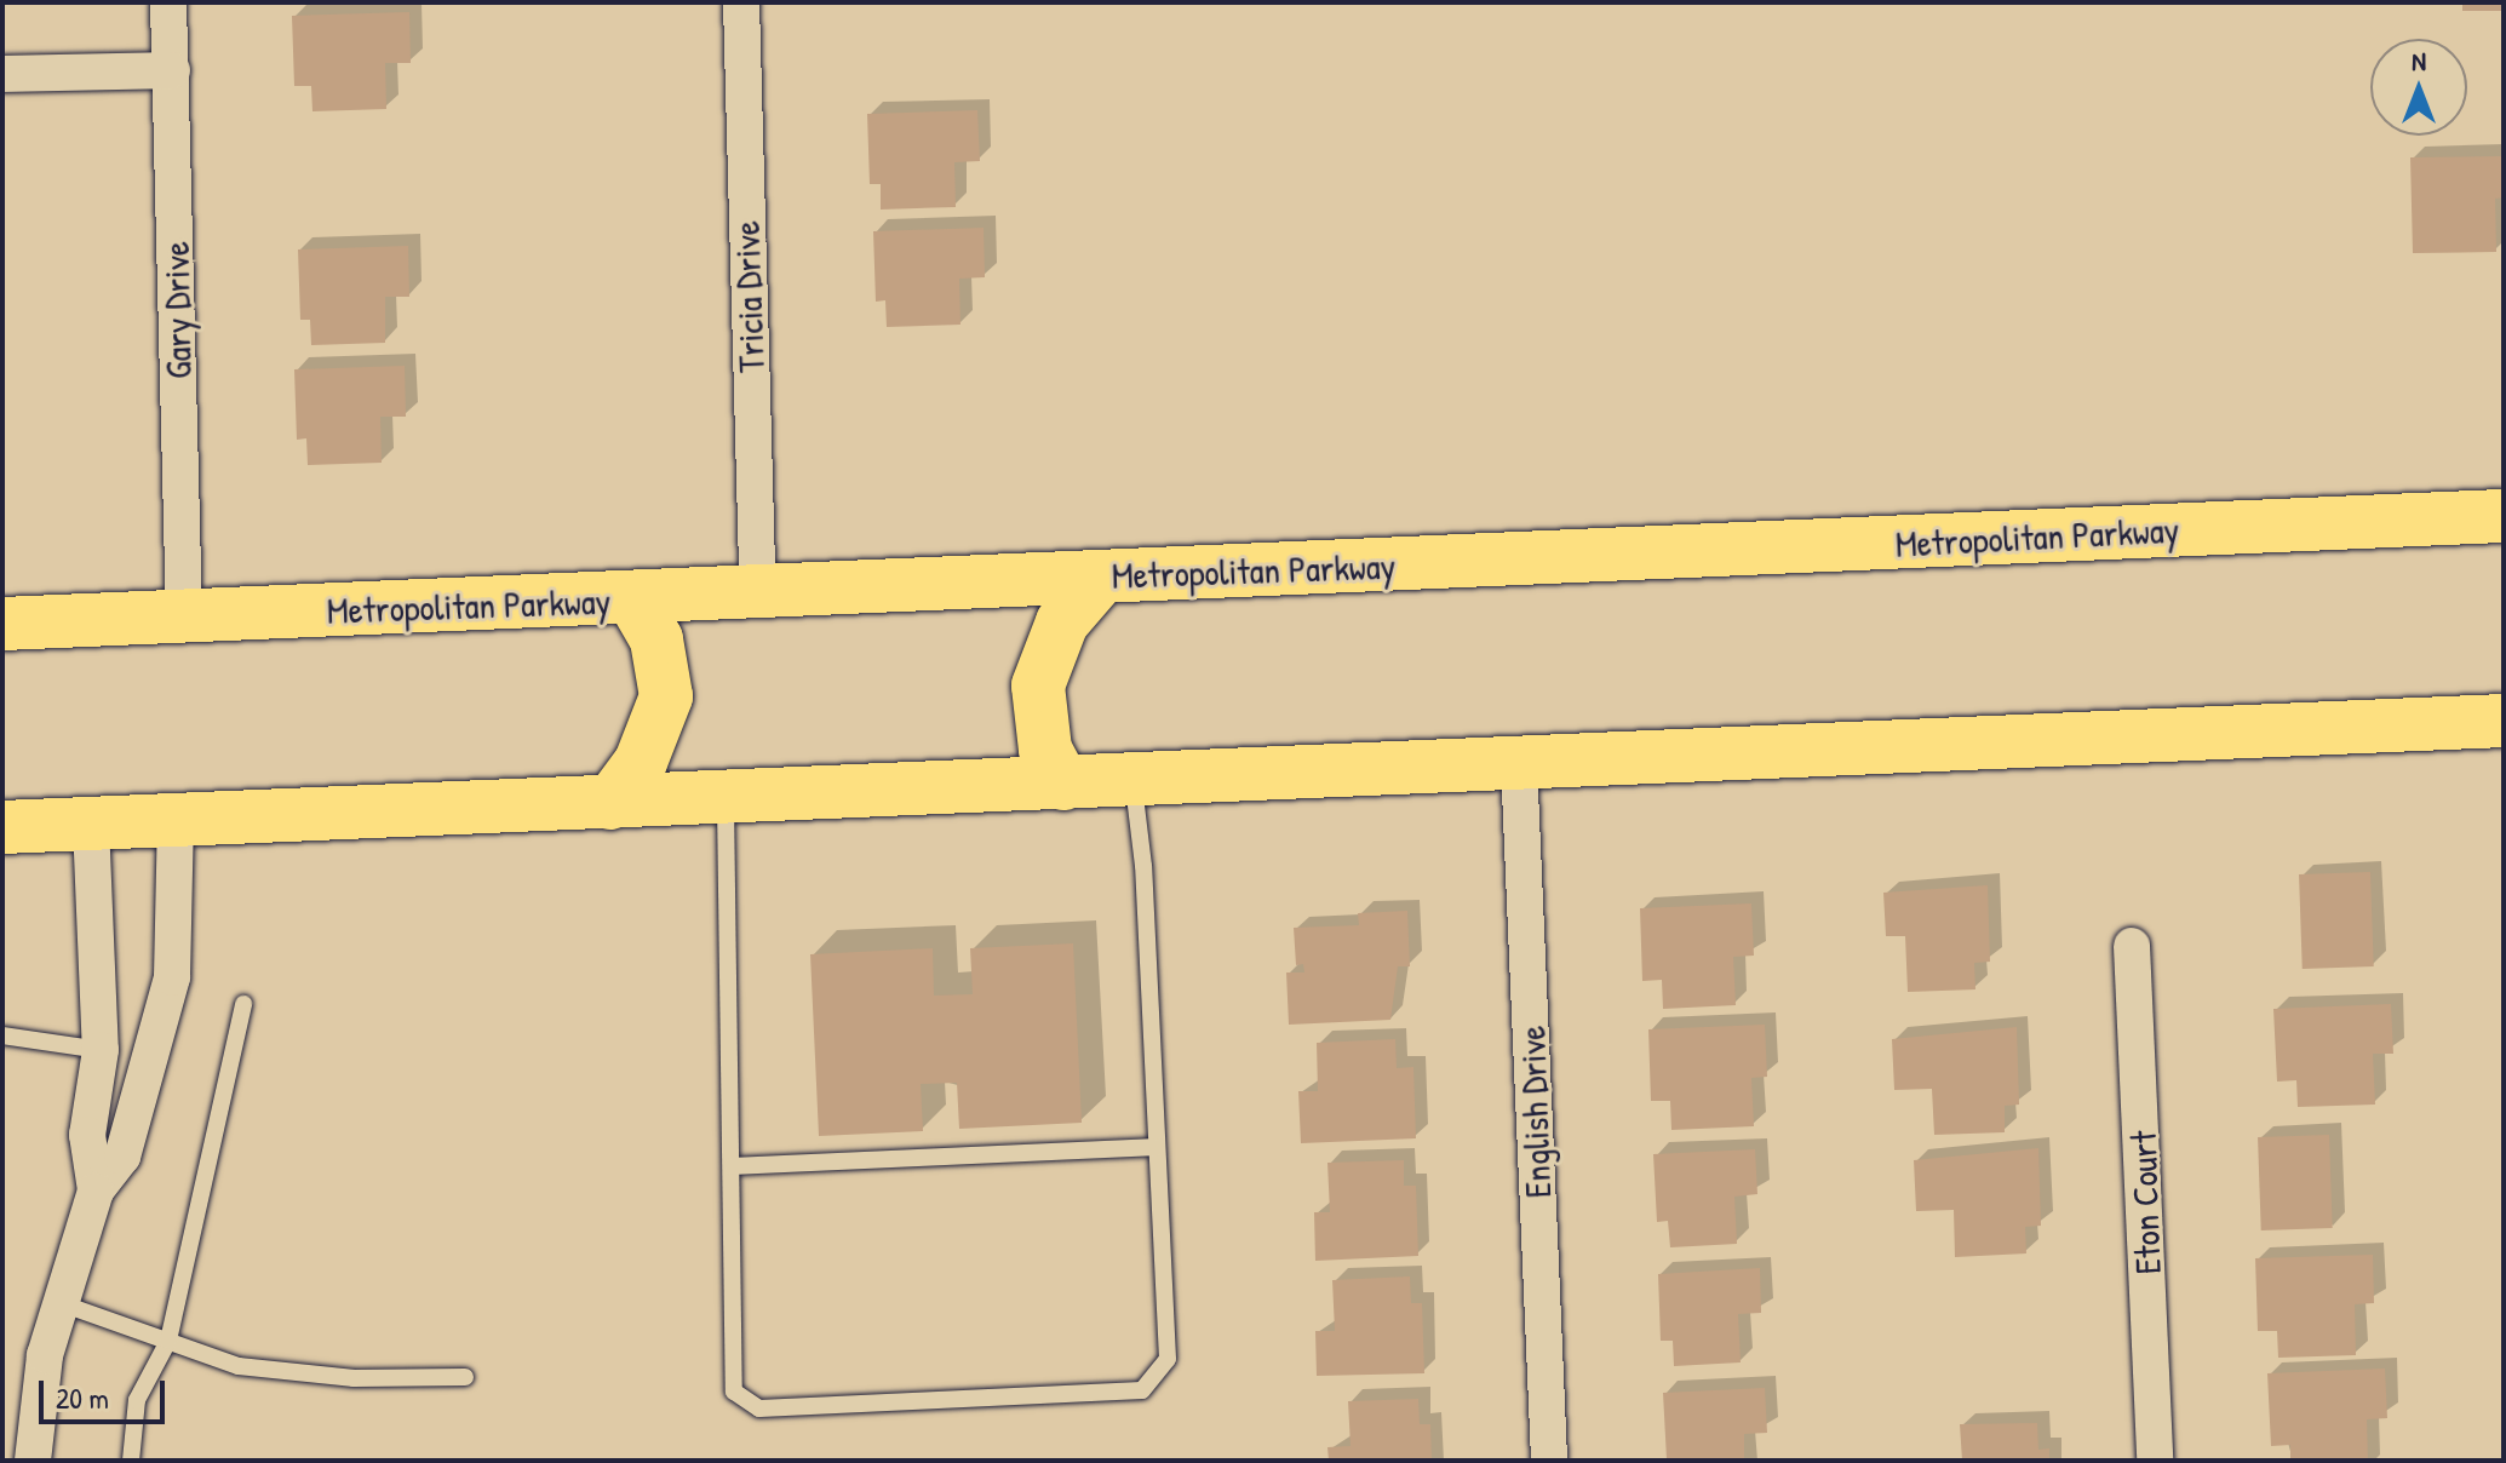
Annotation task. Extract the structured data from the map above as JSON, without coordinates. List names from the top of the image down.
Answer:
{
  "streets": {
    "main road": ["Metropolitan Parkway"],
    "street": [
      "Tricia Drive",
      "Gary Drive",
      "English Drive",
      "Eton Court"
    ]
  },
  "crossings": [
    ["Tricia Drive", "Metropolitan Parkway"],
    ["Gary Drive", "Metropolitan Parkway"]
  ],
  "scale_bar": "20 m",
  "north": "top"
}
